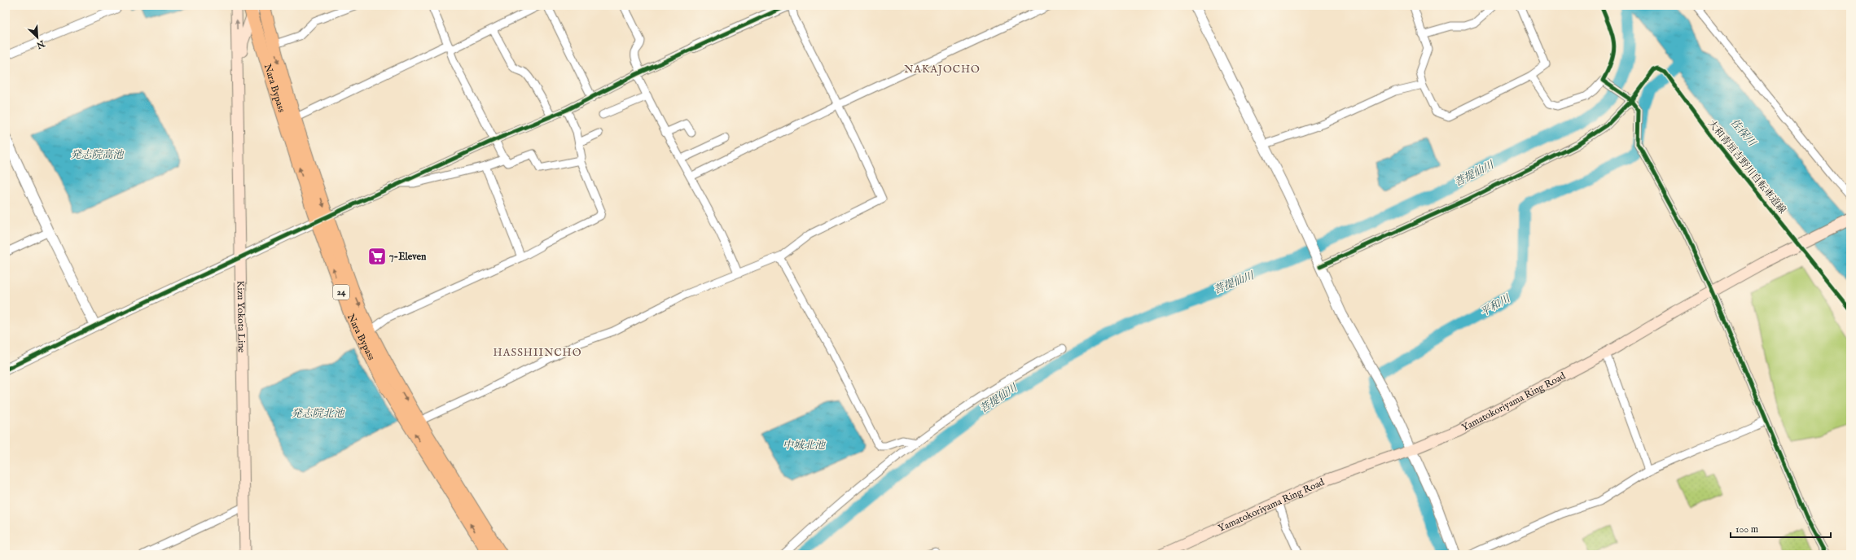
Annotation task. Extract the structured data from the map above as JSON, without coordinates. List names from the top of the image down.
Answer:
{
  "streets": {
    "highway": ["Nara Bypass", "24"],
    "main road": ["Kizu Yokota Line", "Yamatokoriyama Ring Road"],
    "cycle path": ["大和青垣吉野川自転車道線"]
  },
  "crossings": [
    ["Nara Bypass", "Kizu Yokota Line"]
  ],
  "districts": ["NAKAJOCHO", "HASSHIINCHO"],
  "water": [
    "佐保川",
    "発志院高池",
    "菩提仙川",
    "平和川",
    "発志院北池",
    "中城北池"
  ],
  "places": {
    "supermarket": ["7-Eleven"]
  },
  "scale_bar": "100 m",
  "north": "bottom right"
}
